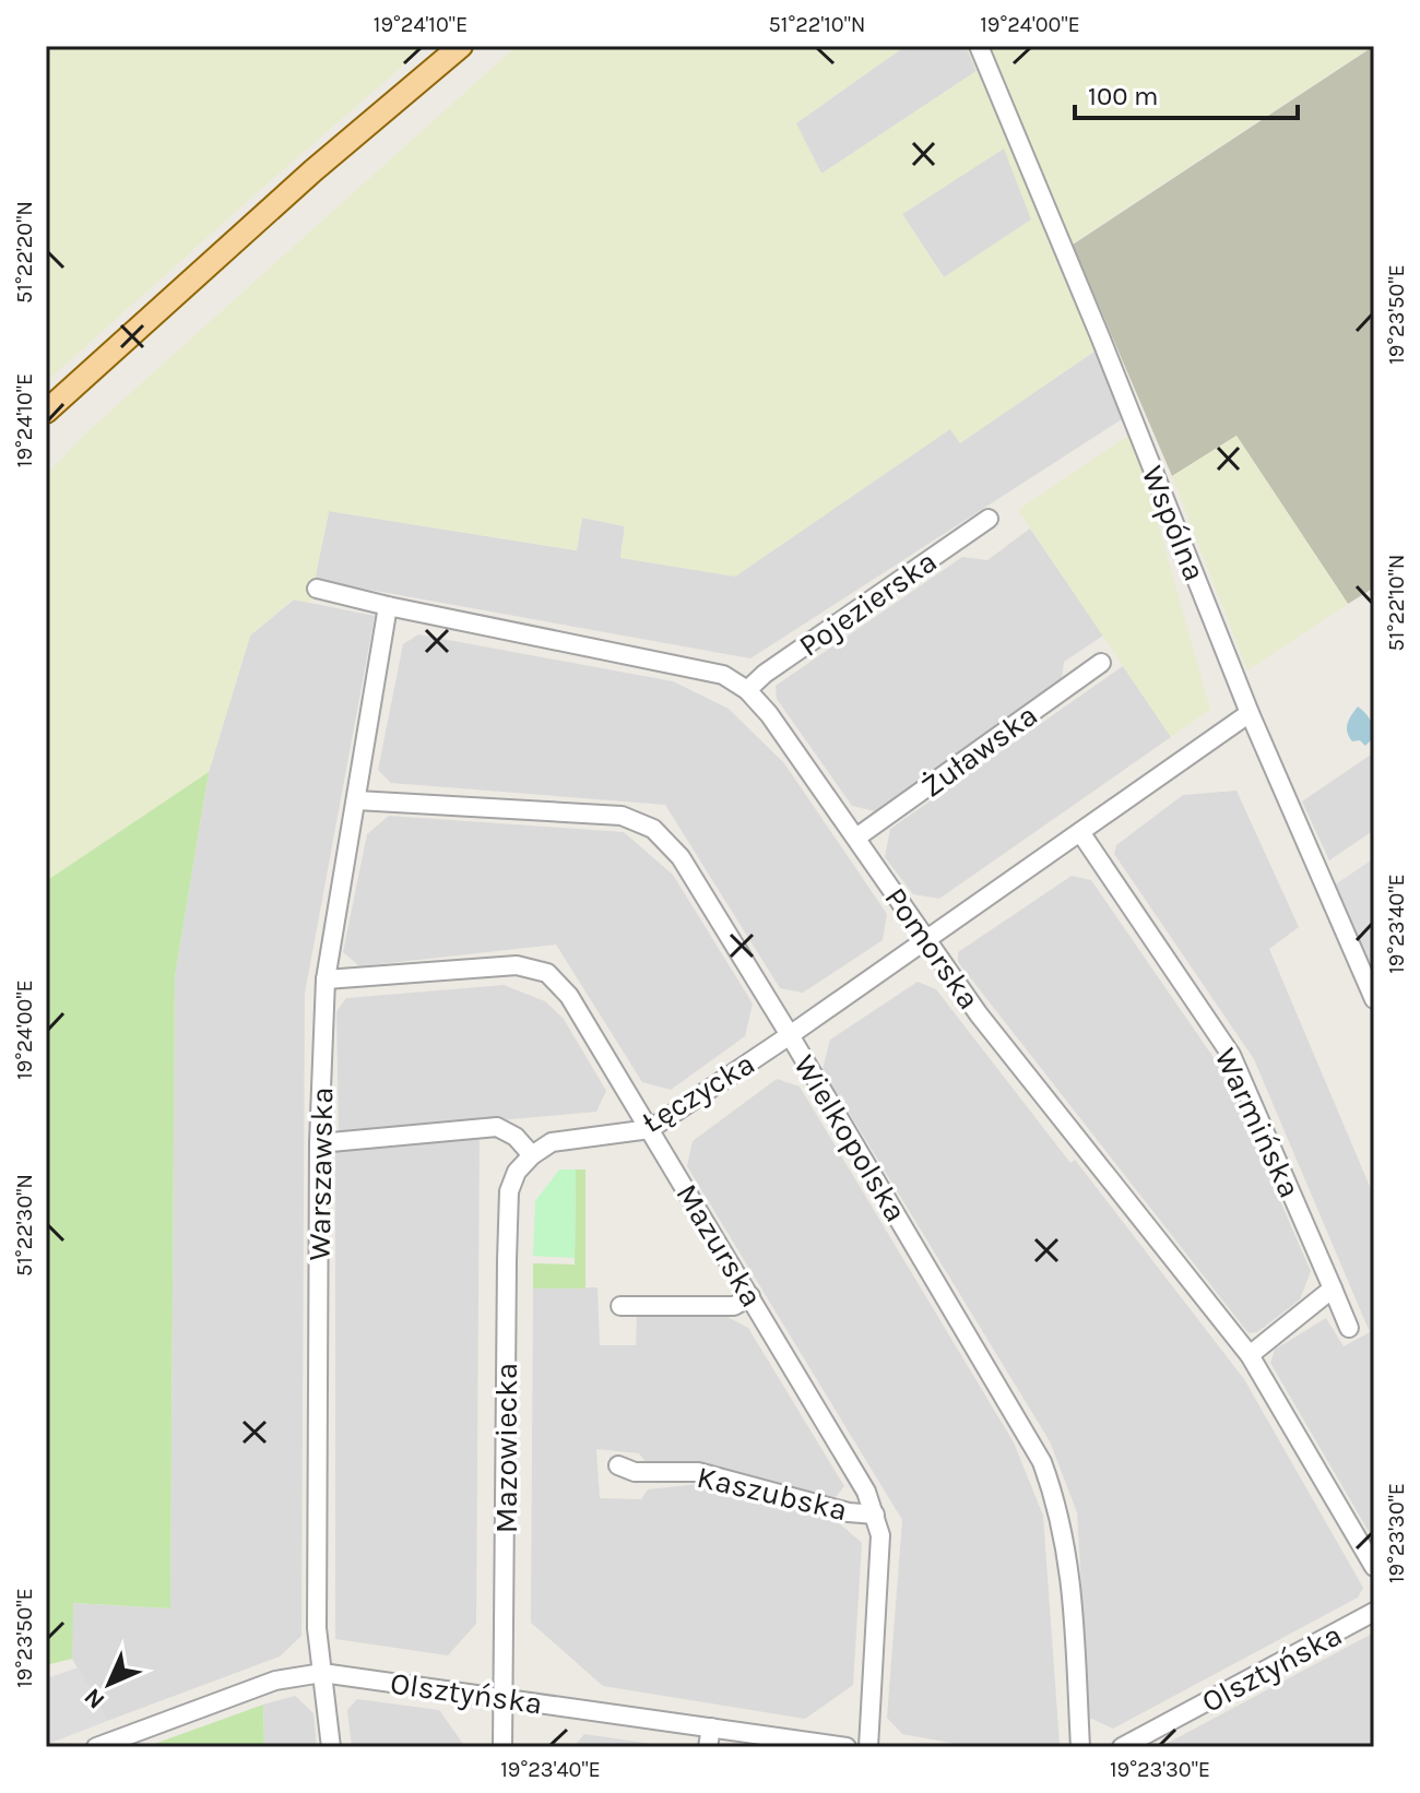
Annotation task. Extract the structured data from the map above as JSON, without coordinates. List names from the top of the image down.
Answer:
{
  "streets": {
    "street": [
      "Wspólna",
      "Pojezierska",
      "Żuławska",
      "Pomorska",
      "Łęczycka",
      "Warmińska",
      "Wielkopolska",
      "Warszawska",
      "Mazurska",
      "Mazowiecka",
      "Kaszubska",
      "Olsztyńska"
    ]
  },
  "crossings": [
    ["Wspólna", "Łęczycka"],
    ["Pojezierska", "Pomorska"],
    ["Żuławska", "Pomorska"],
    ["Pomorska", "Łęczycka"],
    ["Pomorska", "Warszawska"],
    ["Łęczycka", "Warmińska"],
    ["Łęczycka", "Wielkopolska"],
    ["Łęczycka", "Mazurska"],
    ["Łęczycka", "Mazowiecka"],
    ["Wielkopolska", "Warszawska"],
    ["Warszawska", "Mazurska"],
    ["Warszawska", "Olsztyńska"],
    ["Mazurska", "Kaszubska"],
    ["Mazowiecka", "Olsztyńska"]
  ],
  "scale_bar": "100 m",
  "north": "bottom left",
  "coordinates": [
    "19°24'10\"E",
    "51°22'10\"N",
    "19°24'00\"E",
    "51°22'20\"N",
    "19°23'50\"E",
    "19°23'40\"E",
    "51°22'30\"N",
    "19°23'30\"E"
  ]
}
